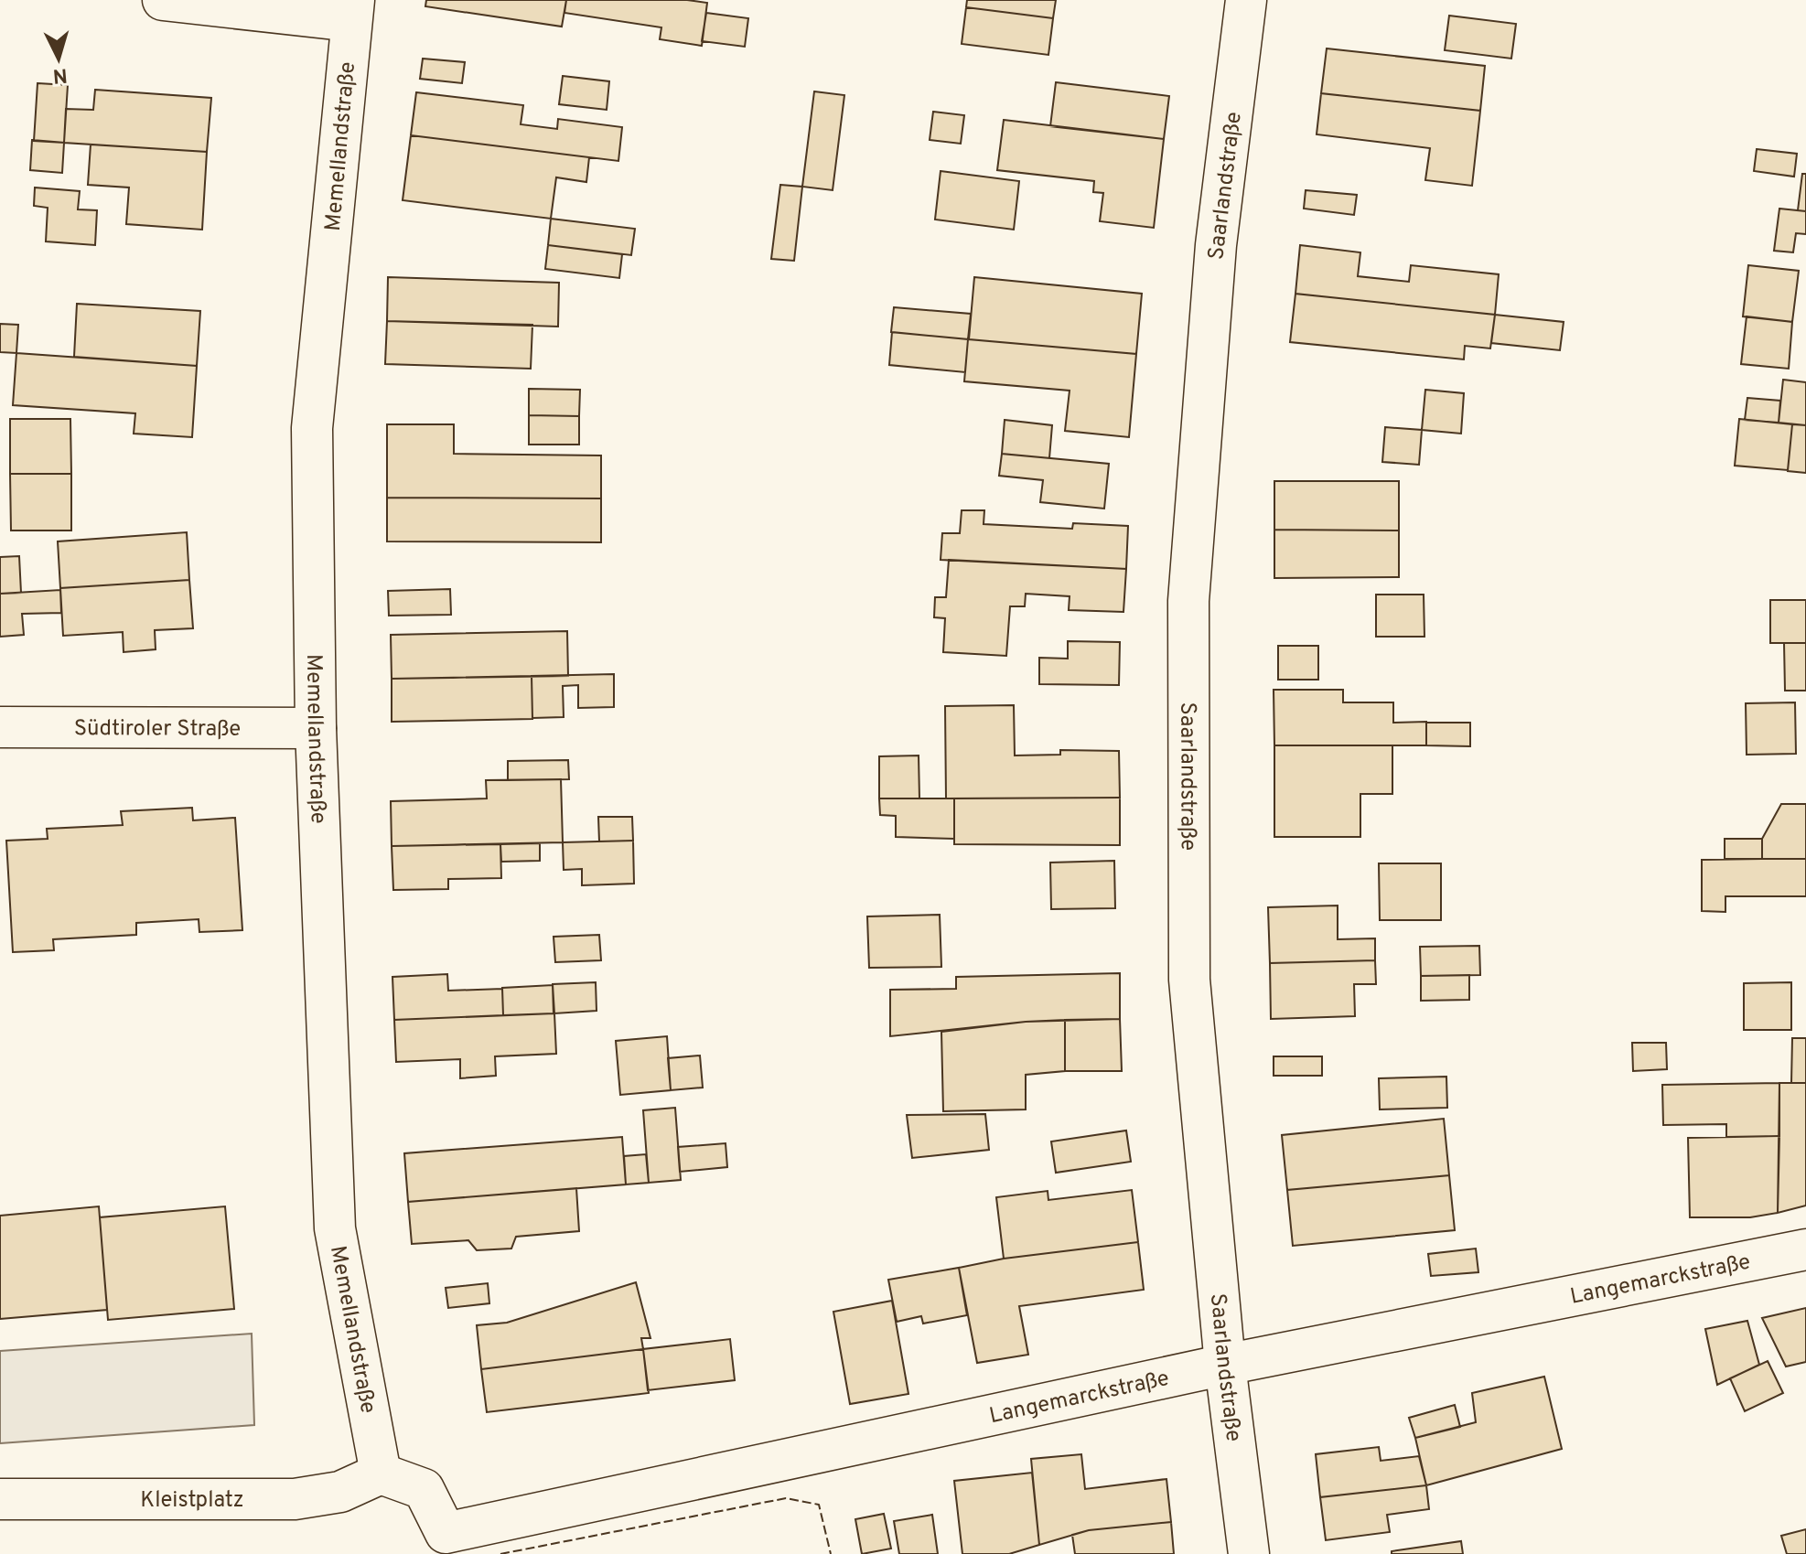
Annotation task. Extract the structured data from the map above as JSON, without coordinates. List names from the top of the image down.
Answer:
{
  "streets": {
    "street": [
      "Memellandstraße",
      "Saarlandstraße",
      "Südtiroler Straße",
      "Langemarckstraße",
      "Kleistplatz"
    ]
  },
  "crossings": [
    ["Memellandstraße", "Südtiroler Straße"],
    ["Memellandstraße", "Langemarckstraße"],
    ["Memellandstraße", "Kleistplatz"],
    ["Saarlandstraße", "Langemarckstraße"],
    ["Langemarckstraße", "Kleistplatz"]
  ],
  "north": "bottom"
}
